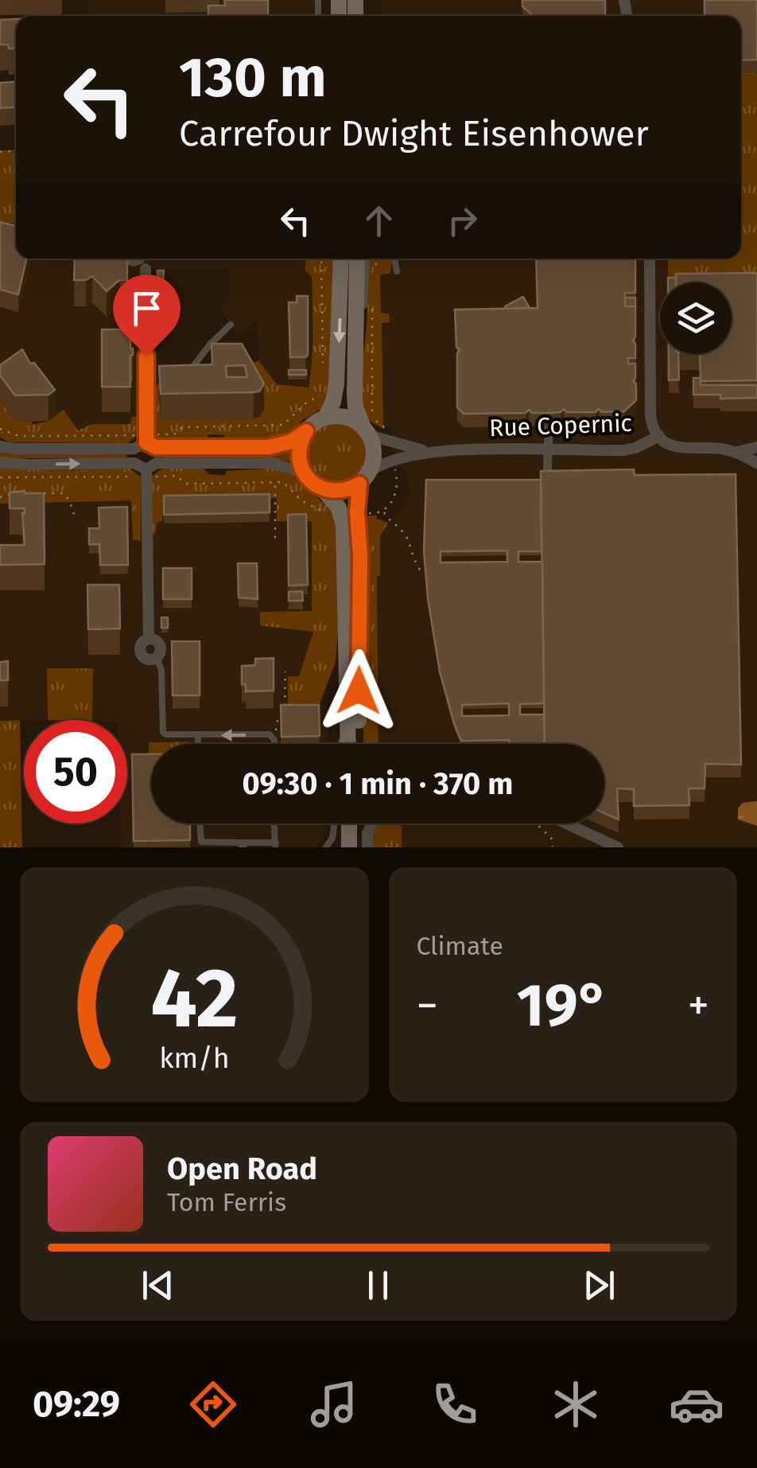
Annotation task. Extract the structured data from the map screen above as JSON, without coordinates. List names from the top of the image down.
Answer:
{
  "streets": {
    "street": ["Rue Copernic"]
  },
  "page": {
    "turn": ["130 m", "Carrefour Dwight Eisenhower"],
    "limit": "50",
    "trip": "09:30 · 1 min · 370 m",
    "tile": "Climate",
    "heat": ["−", "19°", "+"],
    "song": ["Open Road", "Tom Ferris"],
    "tabs": "09:29",
    "gauge": ["42", "km/h"]
  }
}
